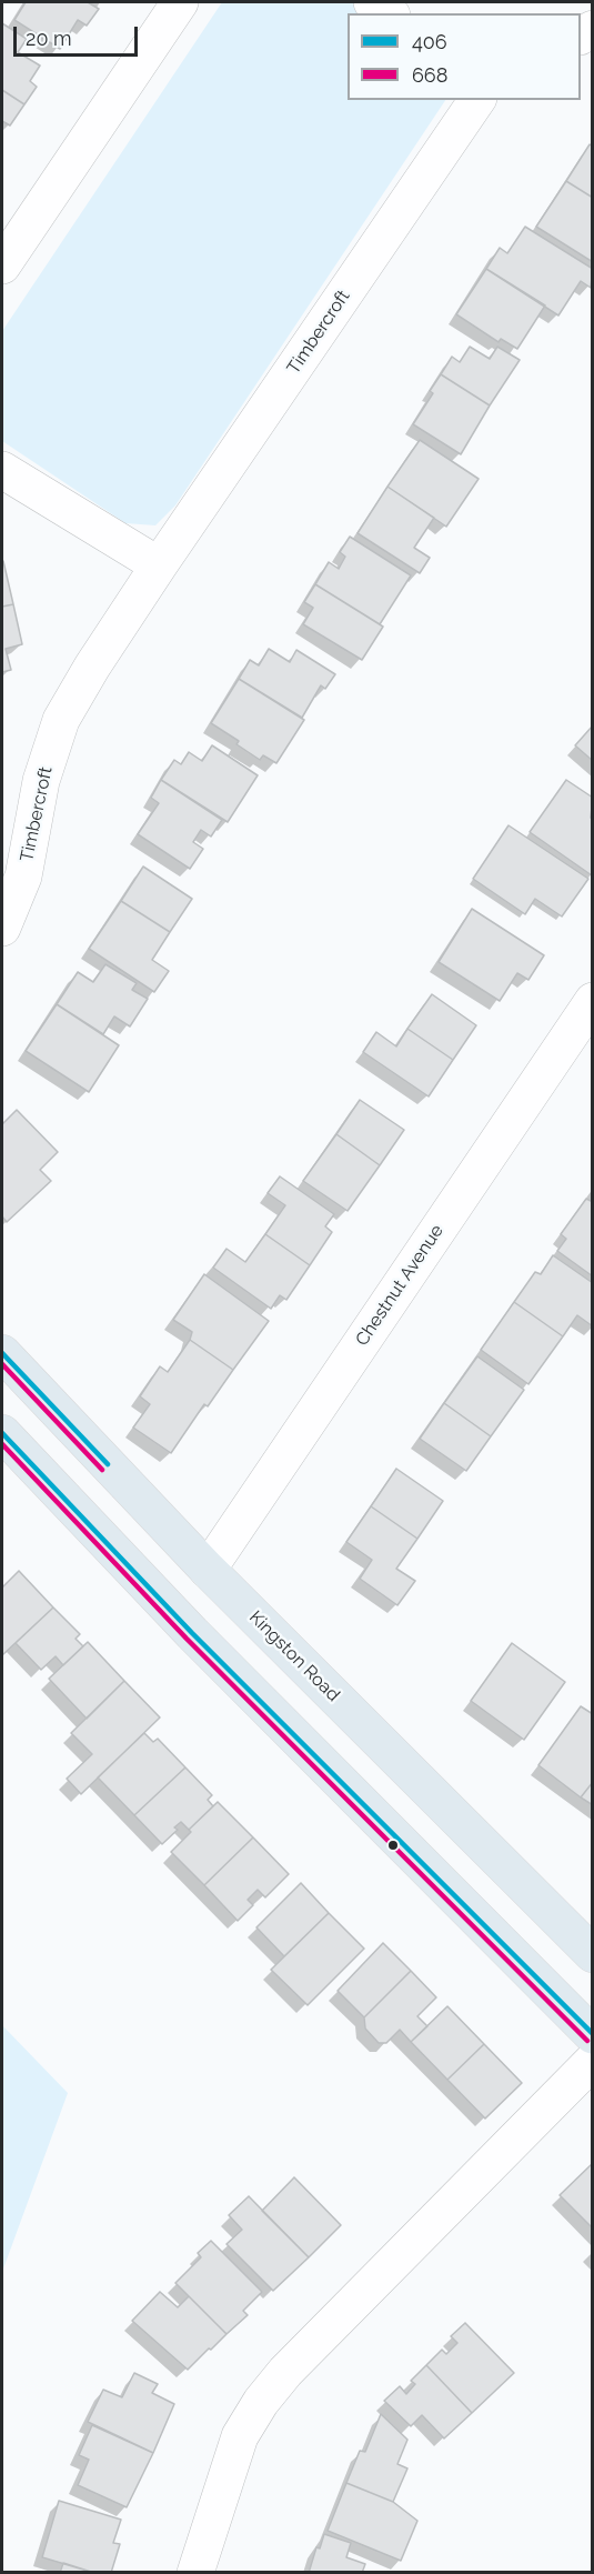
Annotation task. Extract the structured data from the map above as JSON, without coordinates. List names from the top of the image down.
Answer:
{
  "streets": {
    "highway": ["Kingston Road"],
    "street": ["Timbercroft", "Chestnut Avenue"]
  },
  "crossings": [
    ["Chestnut Avenue", "Kingston Road"]
  ],
  "lines": ["transit line 406", "transit line 668"],
  "legend": ["406", "668"],
  "scale_bar": "20 m"
}
